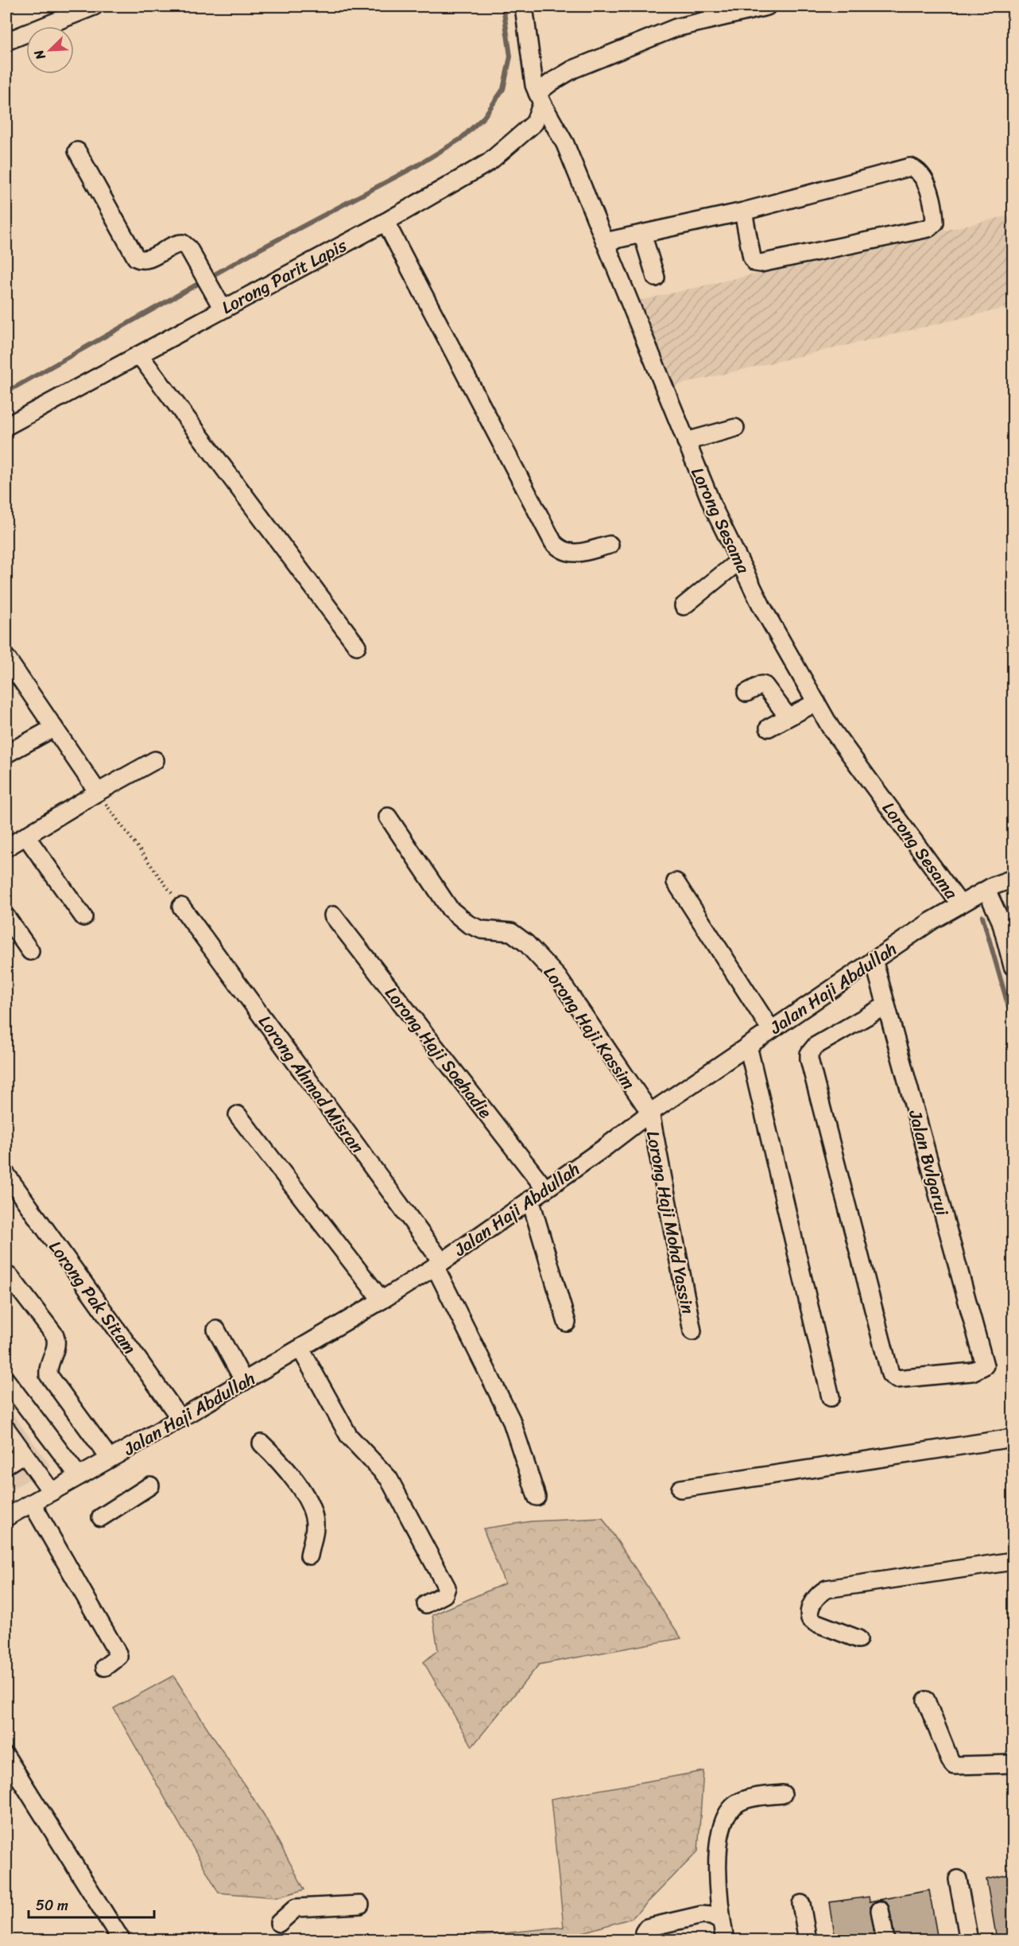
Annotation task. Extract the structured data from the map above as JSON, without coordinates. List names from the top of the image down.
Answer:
{
  "streets": {
    "street": [
      "Lorong Parit Lapis",
      "Lorong Sesama",
      "Jalan Haji Abdullah",
      "Lorong Haji Kassim",
      "Lorong Haji Soehadie",
      "Lorong Ahmad Misran",
      "Jalan Bvlgarui",
      "Lorong Haji Mohd Yassin",
      "Lorong Pak Sitam"
    ]
  },
  "crossings": [
    ["Lorong Parit Lapis", "Lorong Sesama"],
    ["Lorong Sesama", "Jalan Haji Abdullah"],
    ["Jalan Haji Abdullah", "Lorong Haji Kassim"],
    ["Jalan Haji Abdullah", "Lorong Haji Soehadie"],
    ["Jalan Haji Abdullah", "Lorong Ahmad Misran"],
    ["Jalan Haji Abdullah", "Jalan Bvlgarui"],
    ["Jalan Haji Abdullah", "Lorong Haji Mohd Yassin"],
    ["Jalan Haji Abdullah", "Lorong Pak Sitam"],
    ["Lorong Haji Kassim", "Lorong Haji Mohd Yassin"]
  ],
  "scale_bar": "50 m",
  "north": "bottom left"
}
